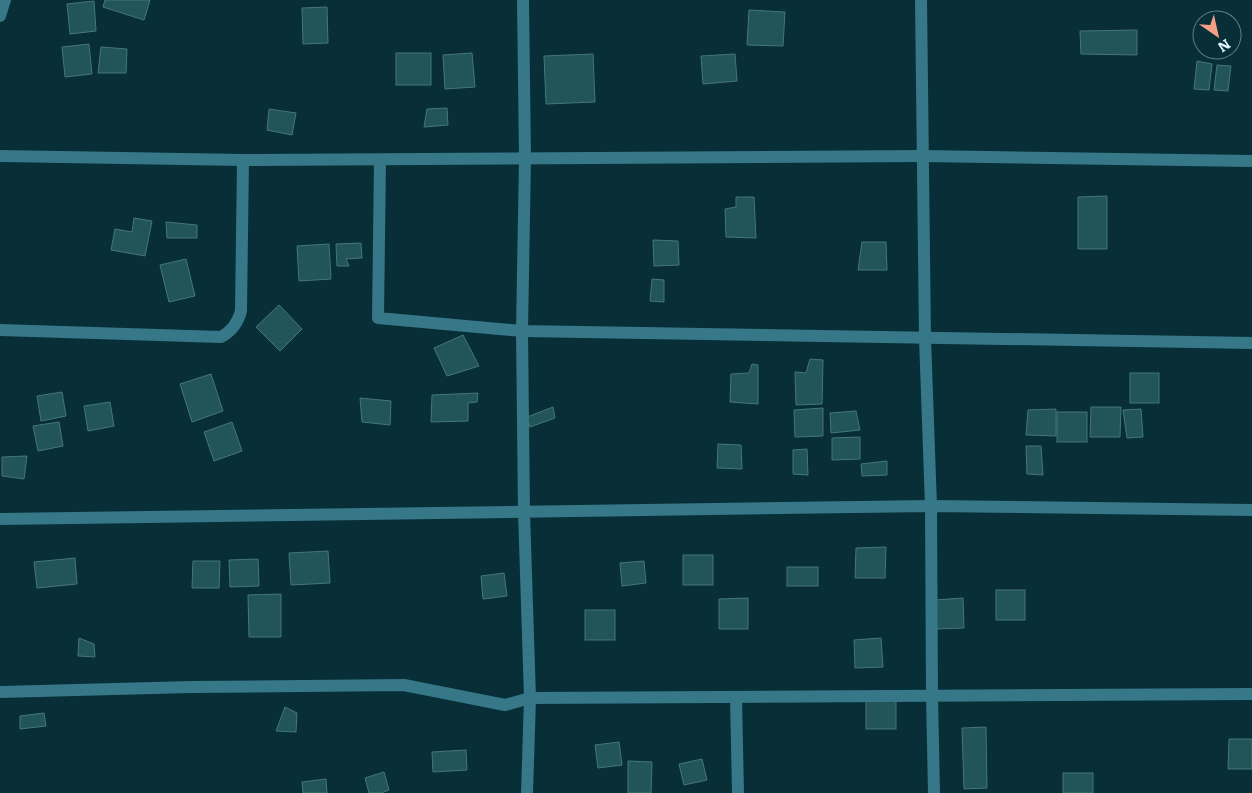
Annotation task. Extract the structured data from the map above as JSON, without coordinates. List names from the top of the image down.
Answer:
{
  "north": "bottom right"
}
